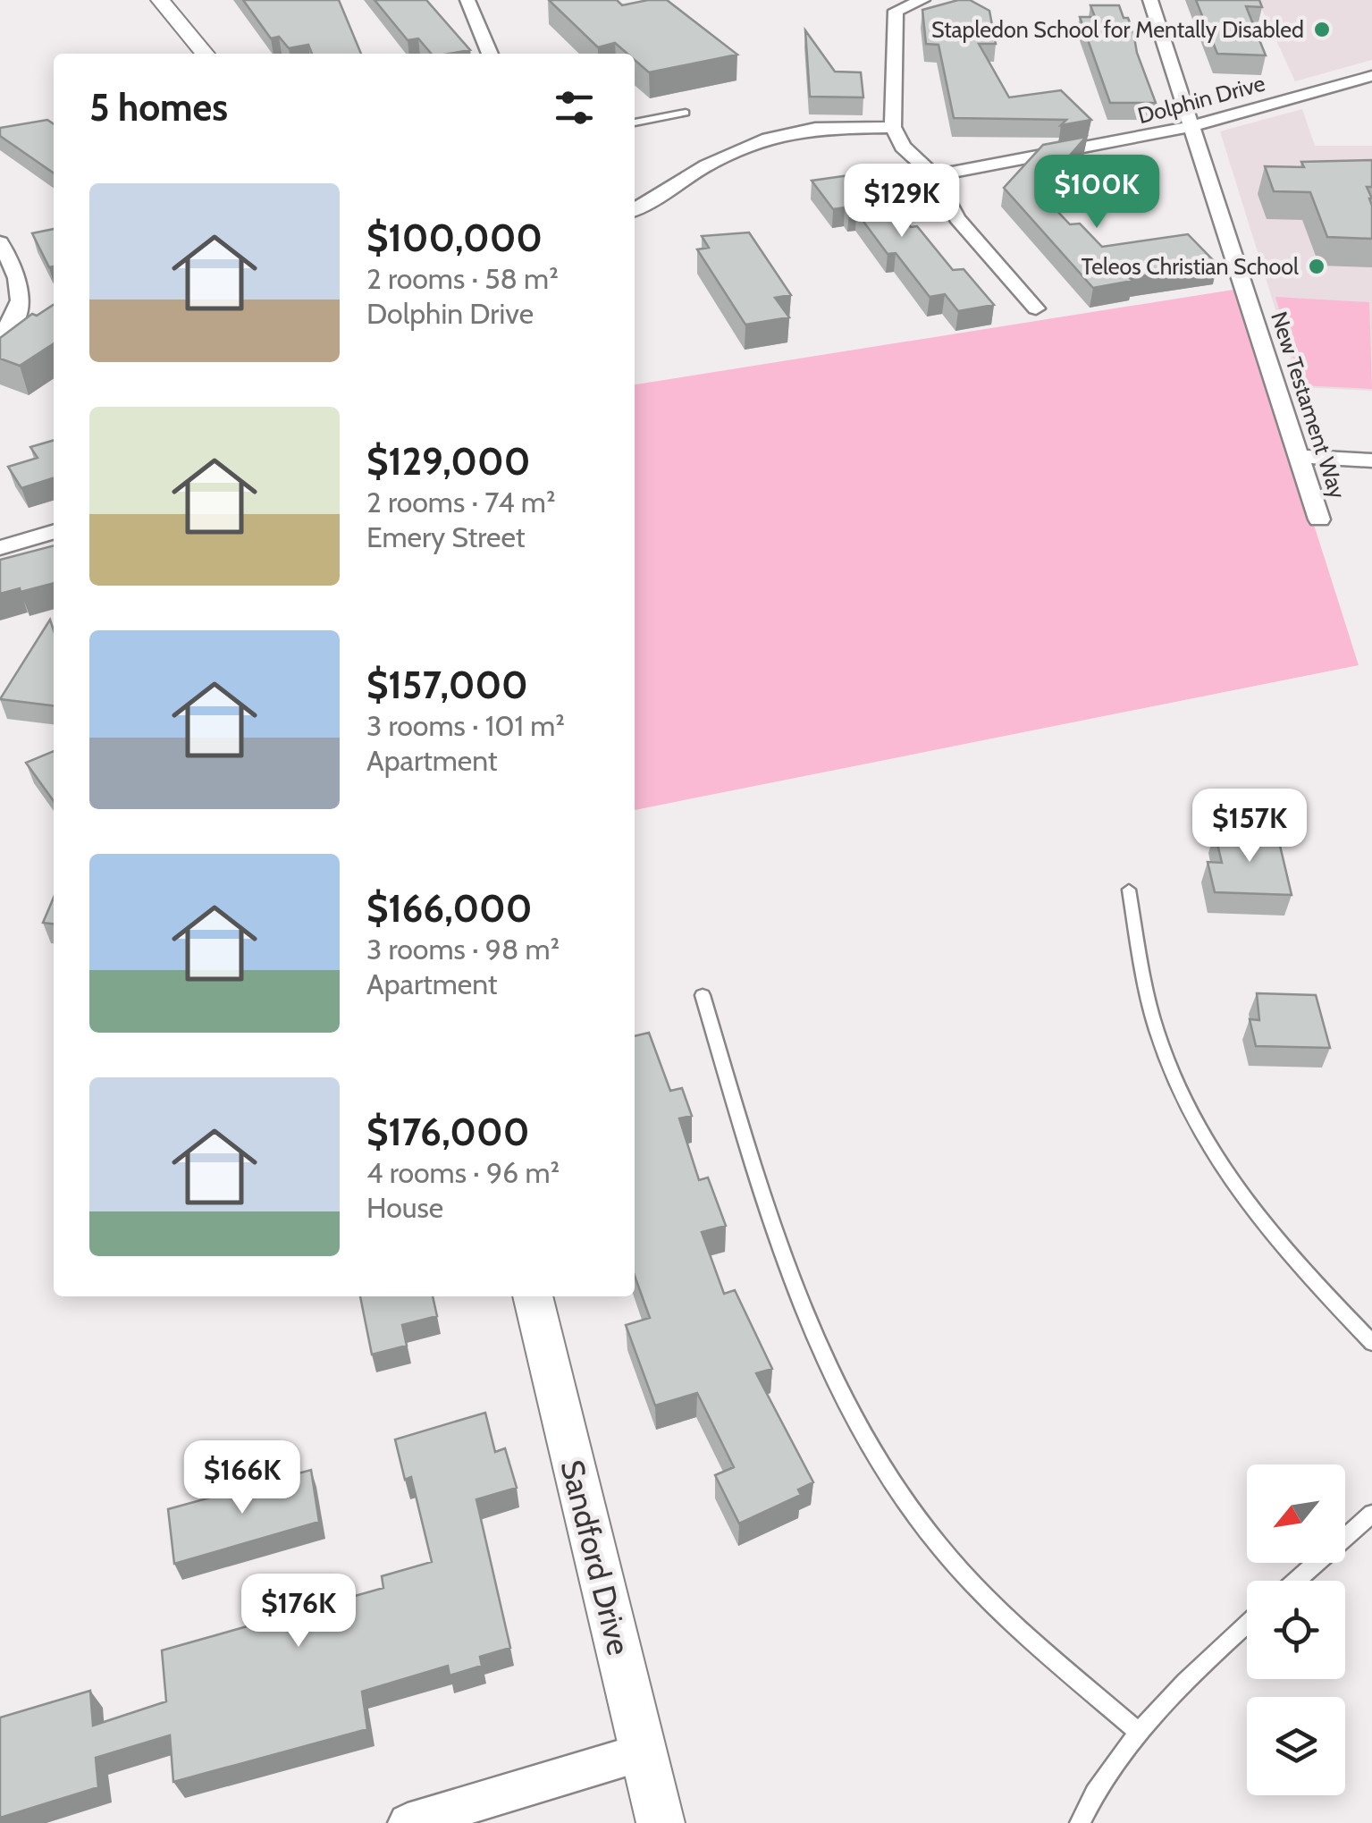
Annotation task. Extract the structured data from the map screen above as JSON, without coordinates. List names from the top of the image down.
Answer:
{
  "streets": {
    "street": ["Dolphin Drive", "New Testament Way", "Sandford Drive"]
  },
  "crossings": [
    ["Dolphin Drive", "New Testament Way"]
  ],
  "places": ["Stapledon School for Mentally Disabled", "Teleos Christian School"],
  "north": "bottom left",
  "page": {
    "heading": "5 homes",
    "price": [
      "$100K",
      "$129K",
      "$157K",
      "$166K",
      "$176K"
    ],
    "list": [
      {
        "name": "$100,000",
        "note": "2 rooms · 58 m² · Dolphin Drive"
      },
      {
        "name": "$129,000",
        "note": "2 rooms · 74 m² · Emery Street"
      },
      {
        "name": "$157,000",
        "note": "3 rooms · 101 m² · Apartment"
      },
      {
        "name": "$166,000",
        "note": "3 rooms · 98 m² · Apartment"
      },
      {
        "name": "$176,000",
        "note": "4 rooms · 96 m² · House"
      }
    ]
  }
}
